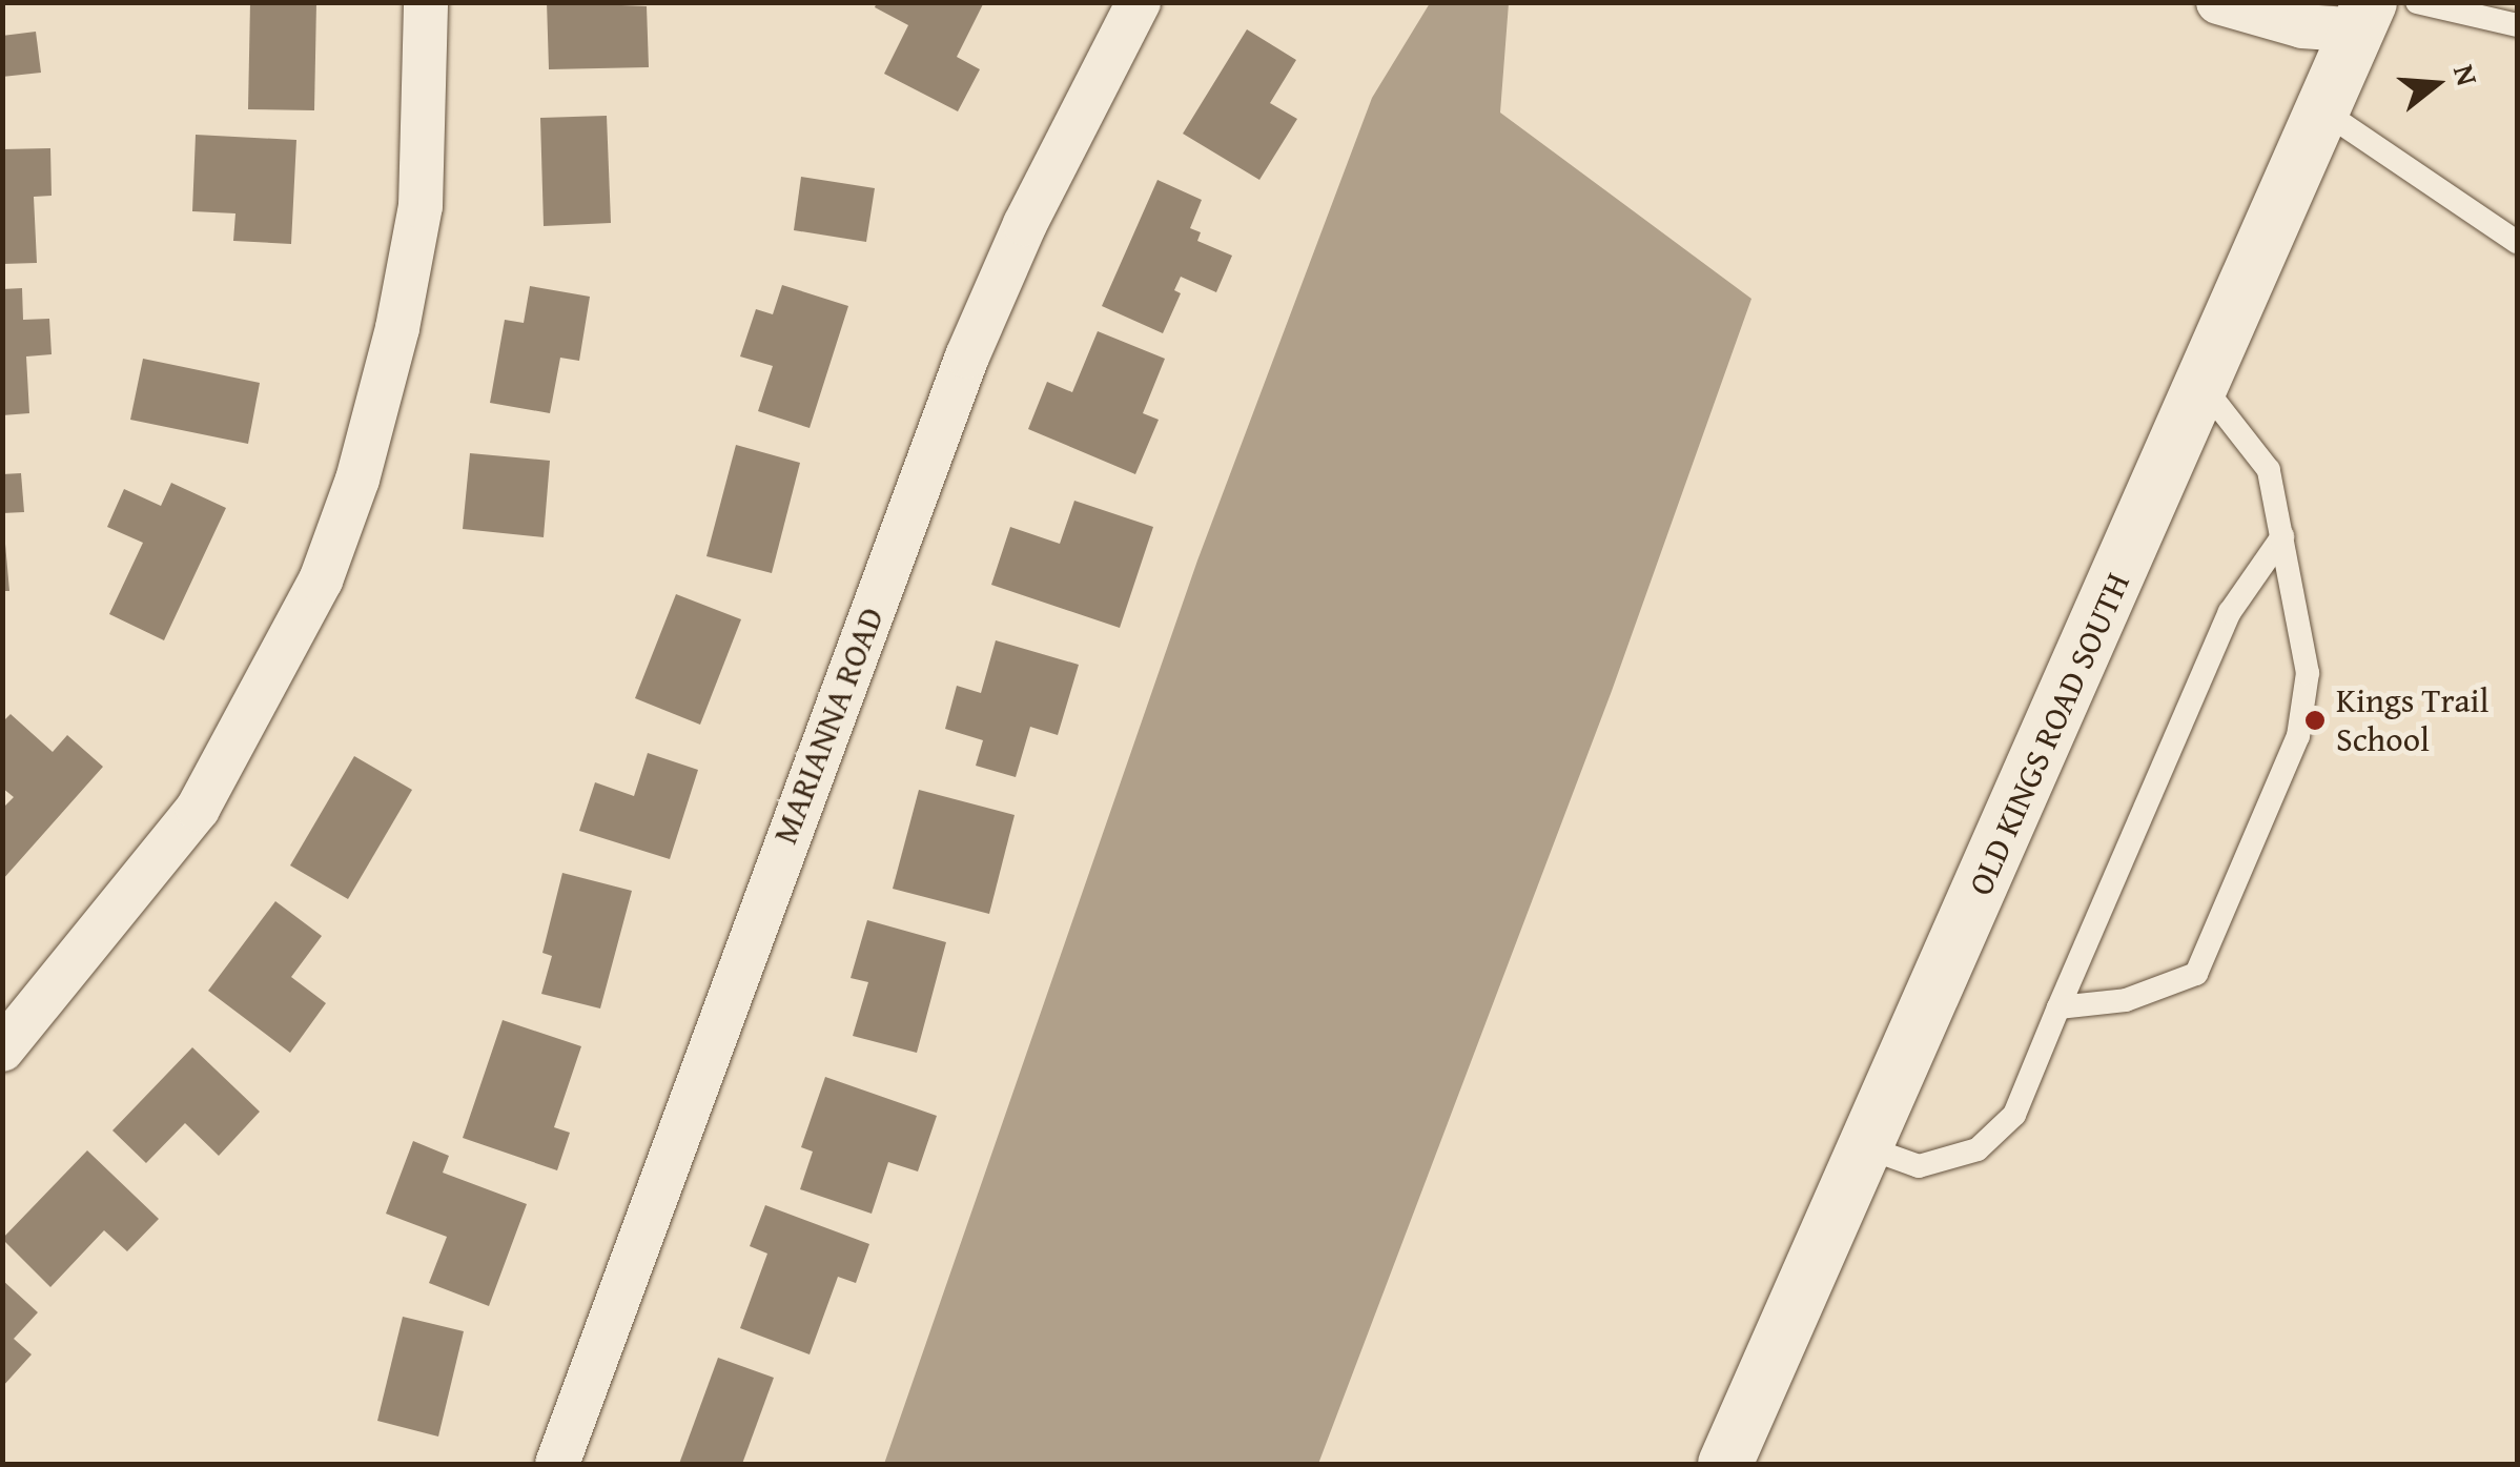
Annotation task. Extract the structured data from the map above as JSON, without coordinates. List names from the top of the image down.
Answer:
{
  "streets": {
    "street": ["MARIANNA ROAD", "OLD KINGS ROAD SOUTH"]
  },
  "places": ["Kings Trail School"],
  "north": "right"
}
